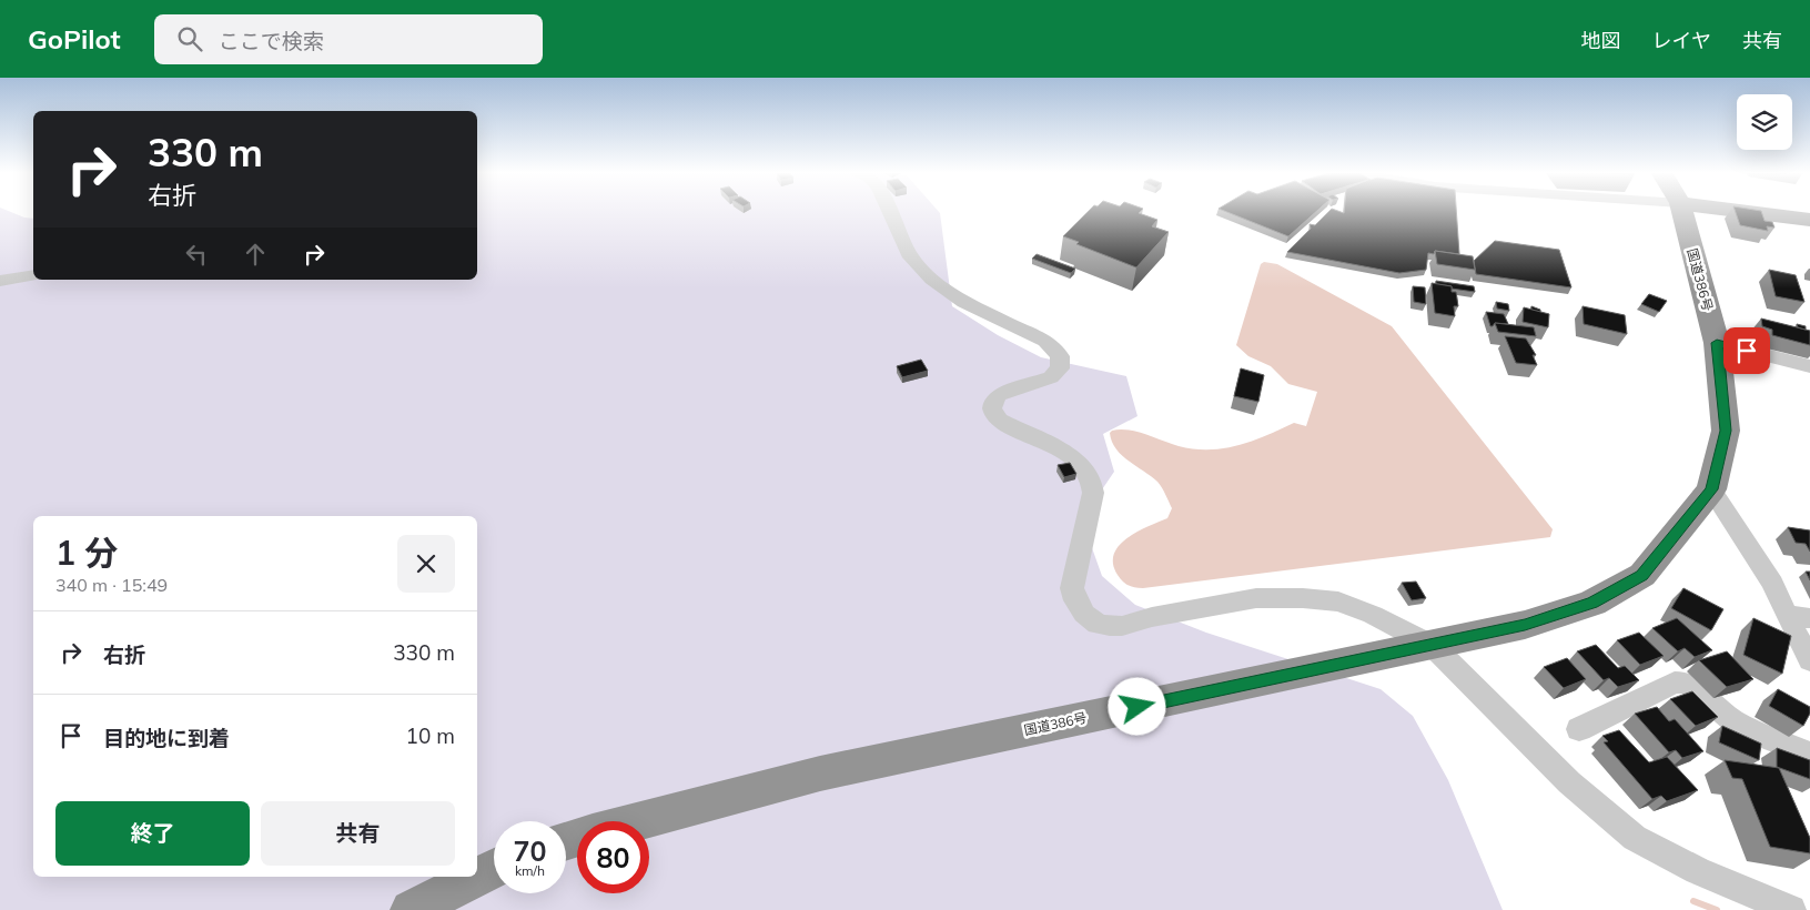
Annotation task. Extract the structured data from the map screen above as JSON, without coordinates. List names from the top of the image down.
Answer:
{
  "streets": {
    "highway": ["国道386号"]
  },
  "page": {
    "header": "GoPilot",
    "search": "ここで検索",
    "nav": ["地図", "レイヤ", "共有"],
    "turn": ["330 m", "右折"],
    "heading": ["1 分", "340 m · 15:49"],
    "list": [
      {
        "name": "右折",
        "value": "330 m"
      },
      {
        "name": "目的地に到着",
        "value": "10 m"
      }
    ],
    "buttons": ["終了", "共有"],
    "speed": "70 km/h",
    "limit": "80"
  }
}
